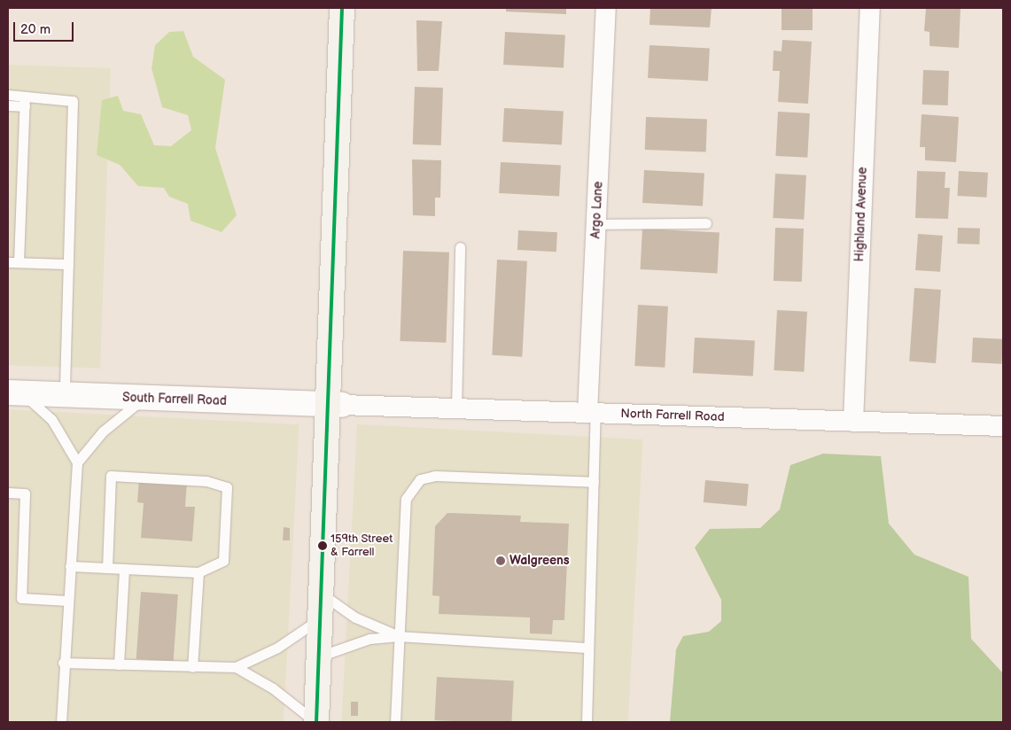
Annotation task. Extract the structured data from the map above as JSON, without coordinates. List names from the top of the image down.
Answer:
{
  "streets": {
    "street": [
      "Argo Lane",
      "Highland Avenue",
      "South Farrell Road",
      "North Farrell Road"
    ]
  },
  "crossings": [
    ["Argo Lane", "North Farrell Road"],
    ["Highland Avenue", "North Farrell Road"],
    ["South Farrell Road", "North Farrell Road"]
  ],
  "places": ["159th Street & Farrell", "Walgreens"],
  "scale_bar": "20 m"
}
